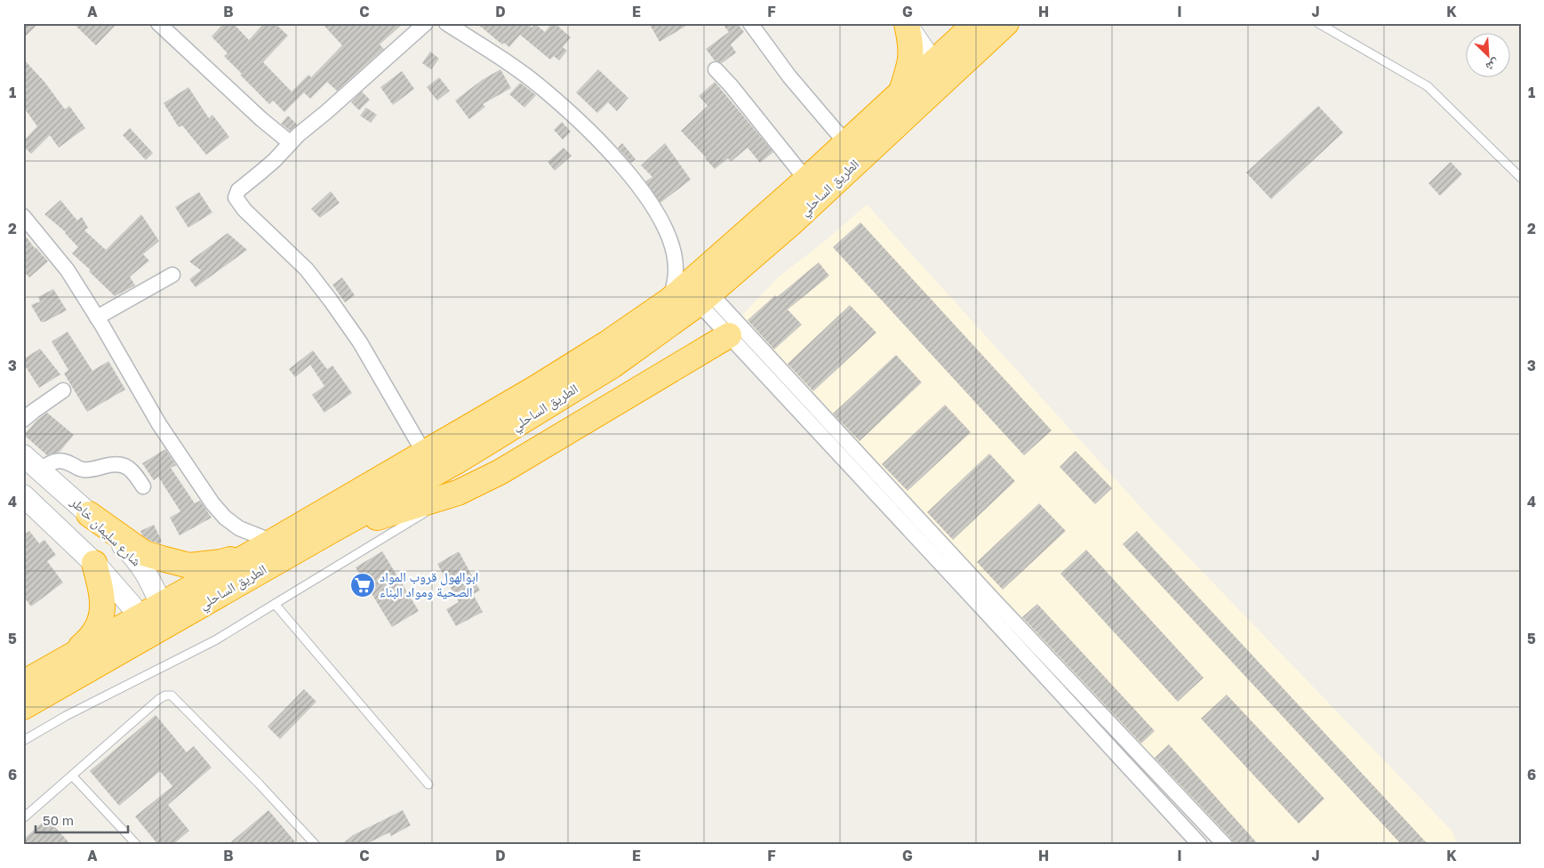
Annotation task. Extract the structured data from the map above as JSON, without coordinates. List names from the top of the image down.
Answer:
{
  "streets": {
    "highway": ["الطريق الساحلي"],
    "main road": ["شارع سليمان خاطر"]
  },
  "crossings": [
    ["الطريق الساحلي", "شارع سليمان خاطر"]
  ],
  "places": {
    "supermarket": ["ابوالهول قروب المواد الصحية ومواد البناء"]
  },
  "scale_bar": "50 m",
  "north": "bottom right",
  "grid": {
    "columns": [
      "A",
      "B",
      "C",
      "D",
      "E",
      "F",
      "G",
      "H",
      "I",
      "J",
      "K"
    ],
    "rows": [
      "1",
      "2",
      "3",
      "4",
      "5",
      "6"
    ]
  }
}
